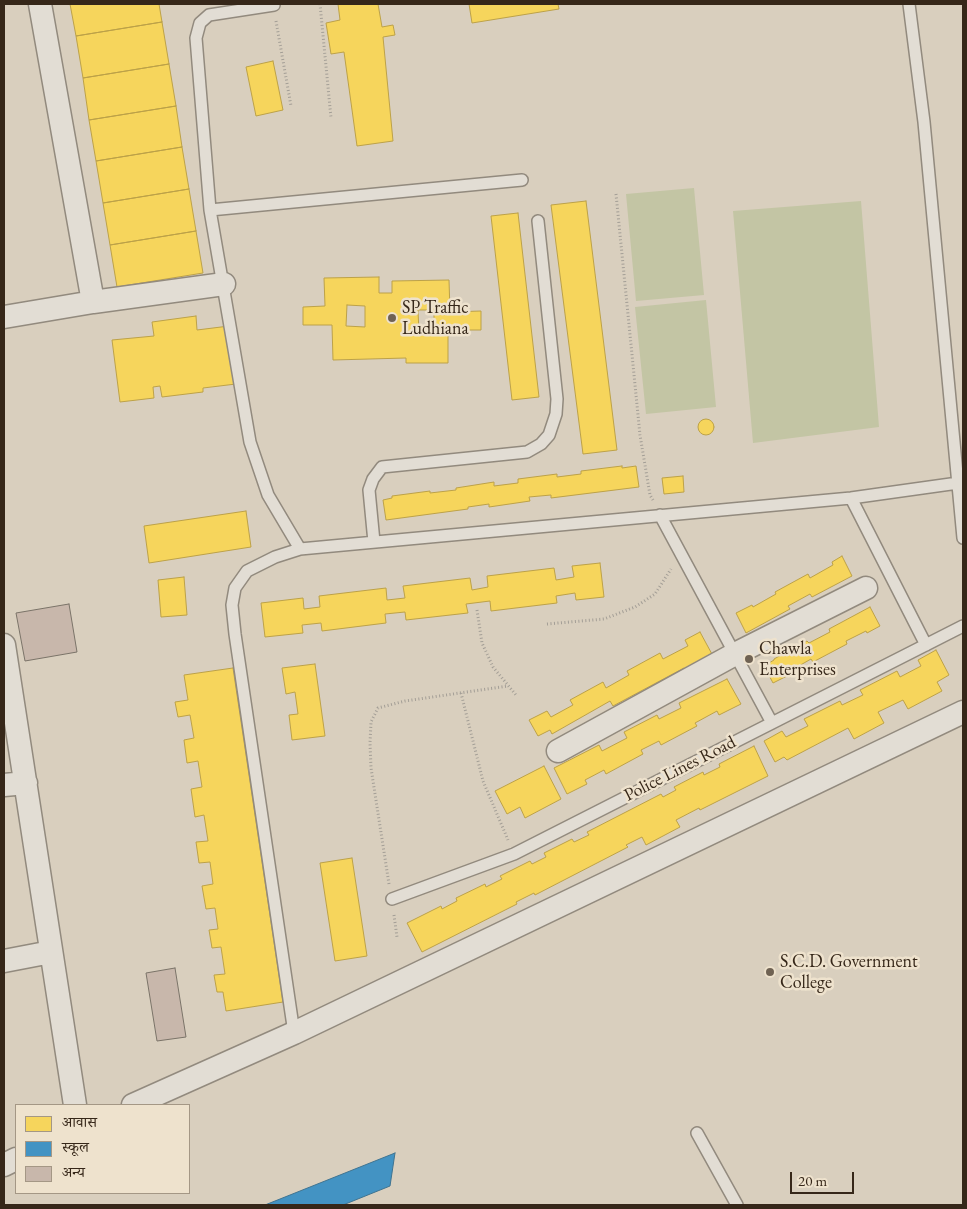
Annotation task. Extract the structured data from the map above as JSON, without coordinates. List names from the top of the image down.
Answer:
{
  "streets": {
    "lane": ["Police Lines Road"]
  },
  "places": ["SP Traffic Ludhiana", "Chawla Enterprises", "S.C.D. Government College"],
  "legend": ["आवास", "स्कूल", "अन्य"],
  "scale_bar": "20 m"
}
